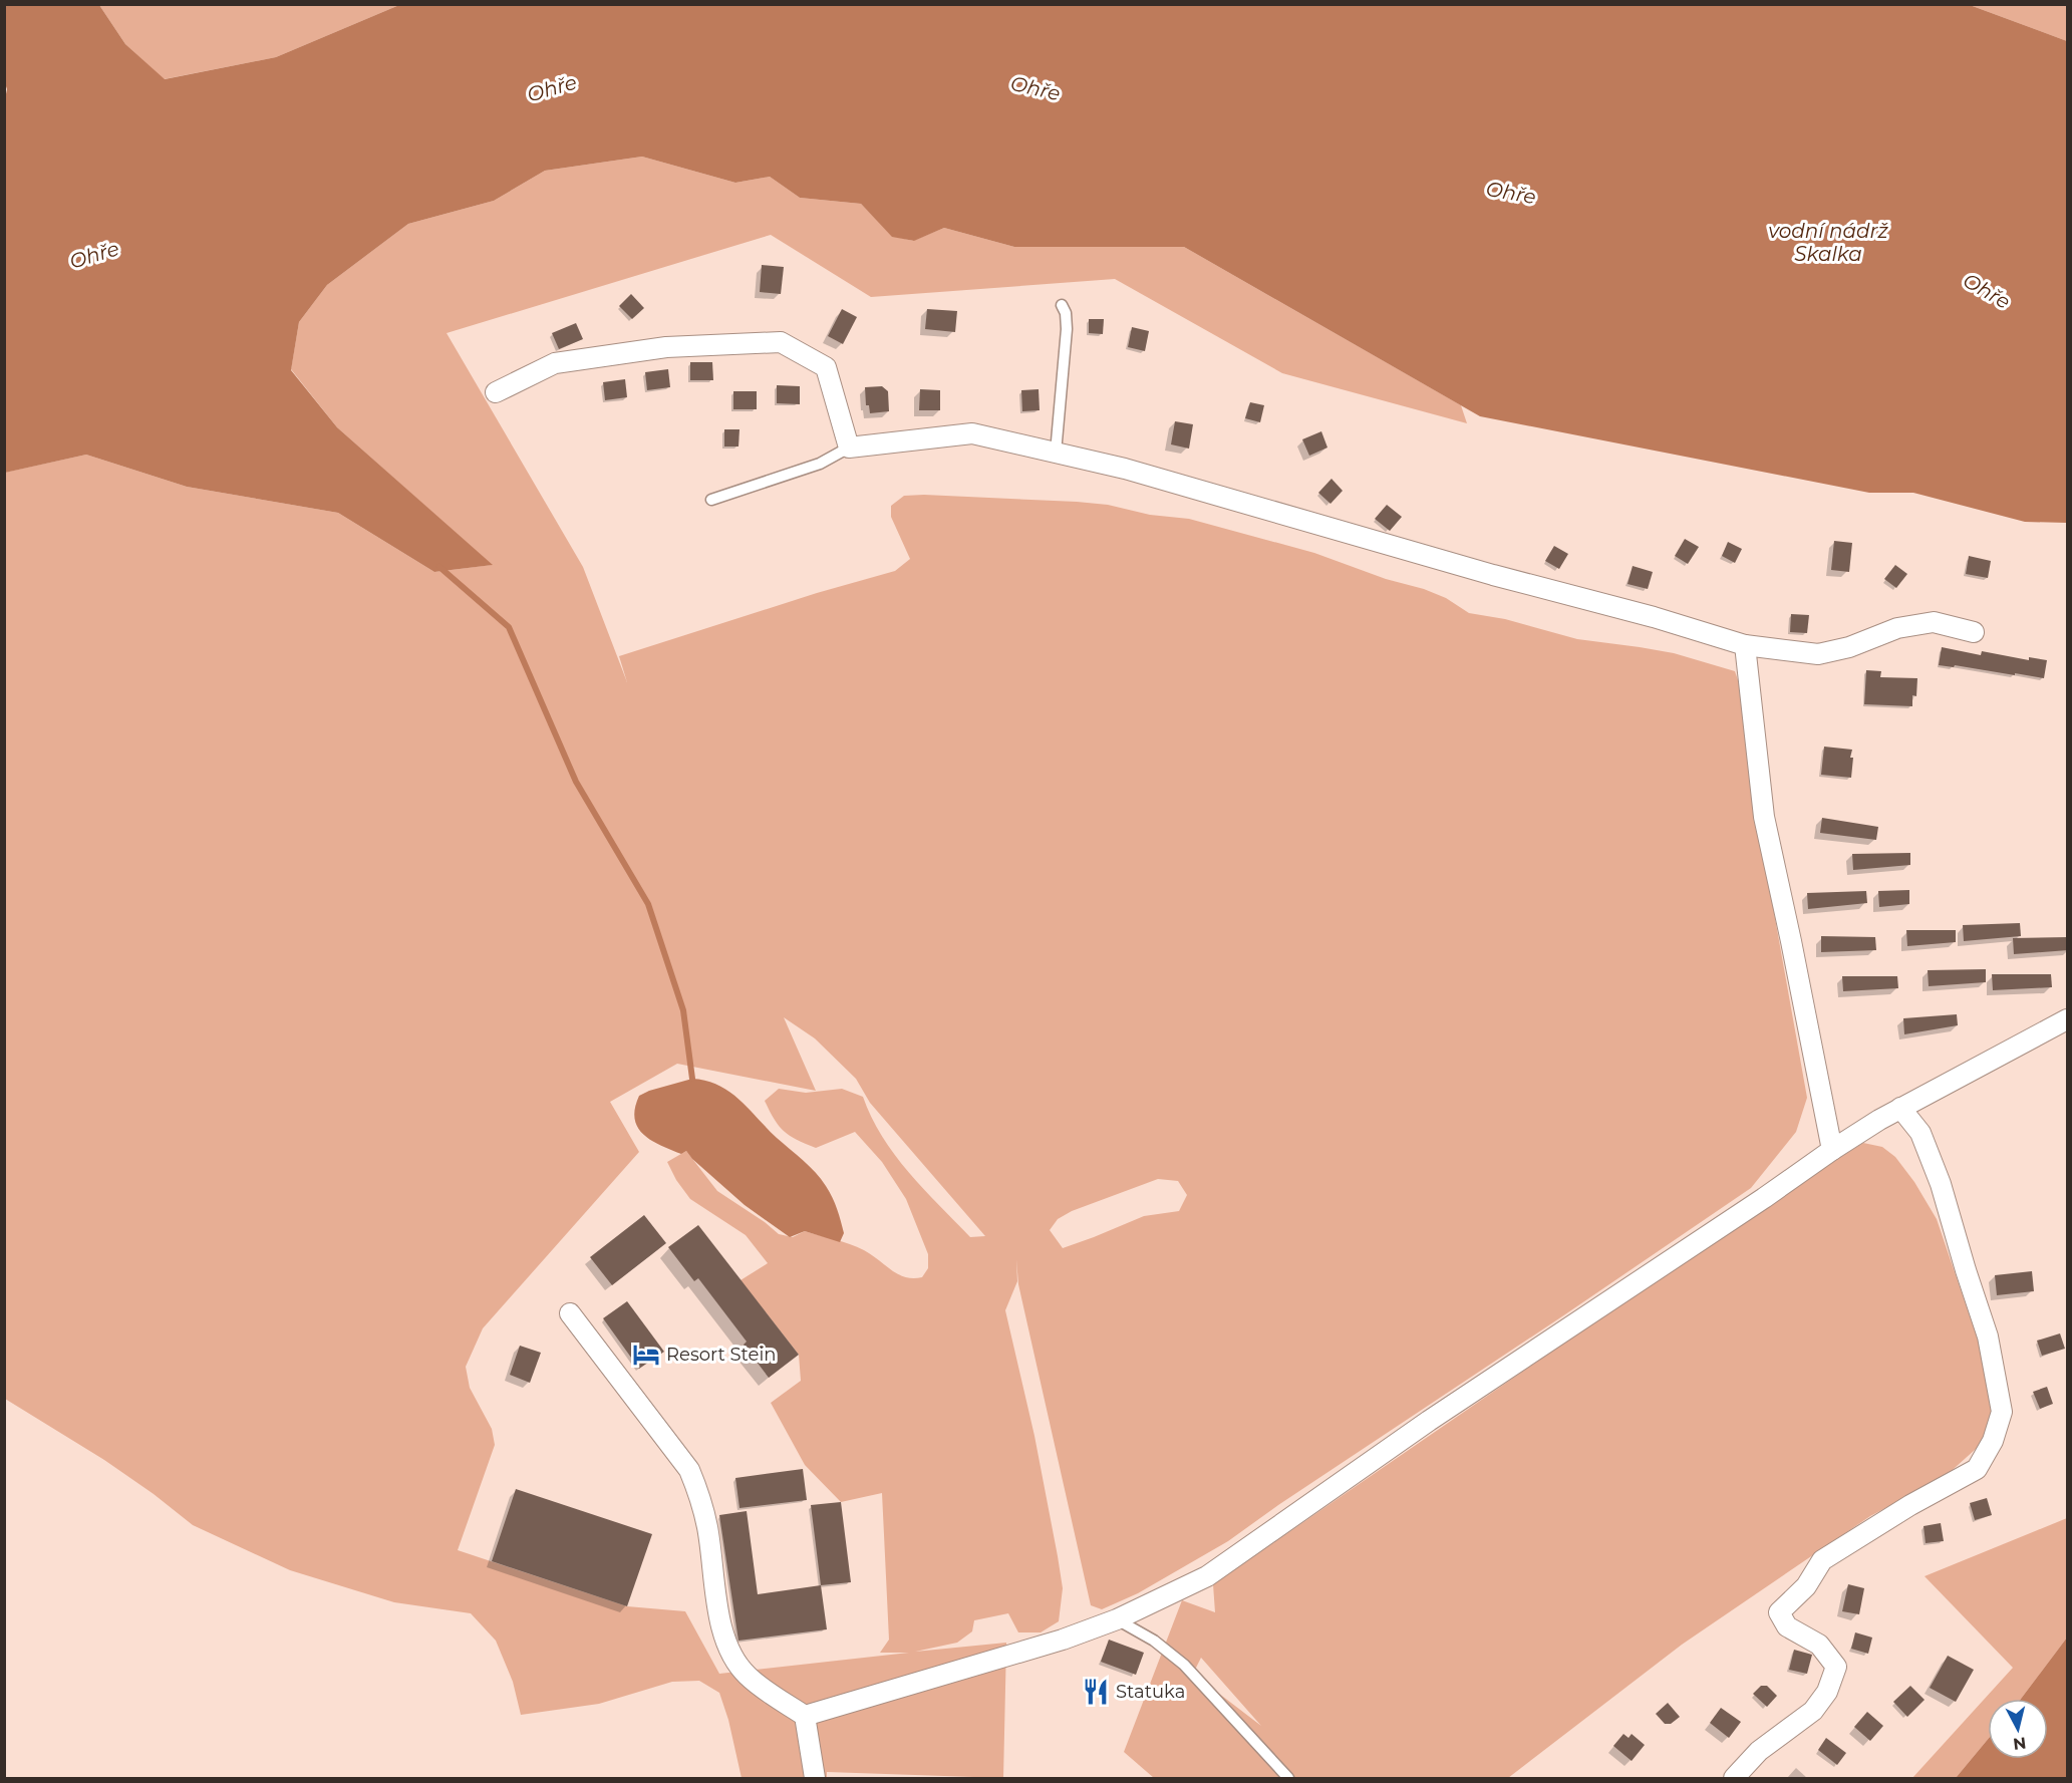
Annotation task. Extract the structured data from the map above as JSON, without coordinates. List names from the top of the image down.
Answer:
{
  "water": ["Ohře", "vodní nádrž Skalka"],
  "places": {
    "hotel": ["Resort Stein"],
    "restaurant": ["Statuka"]
  },
  "north": "bottom"
}
